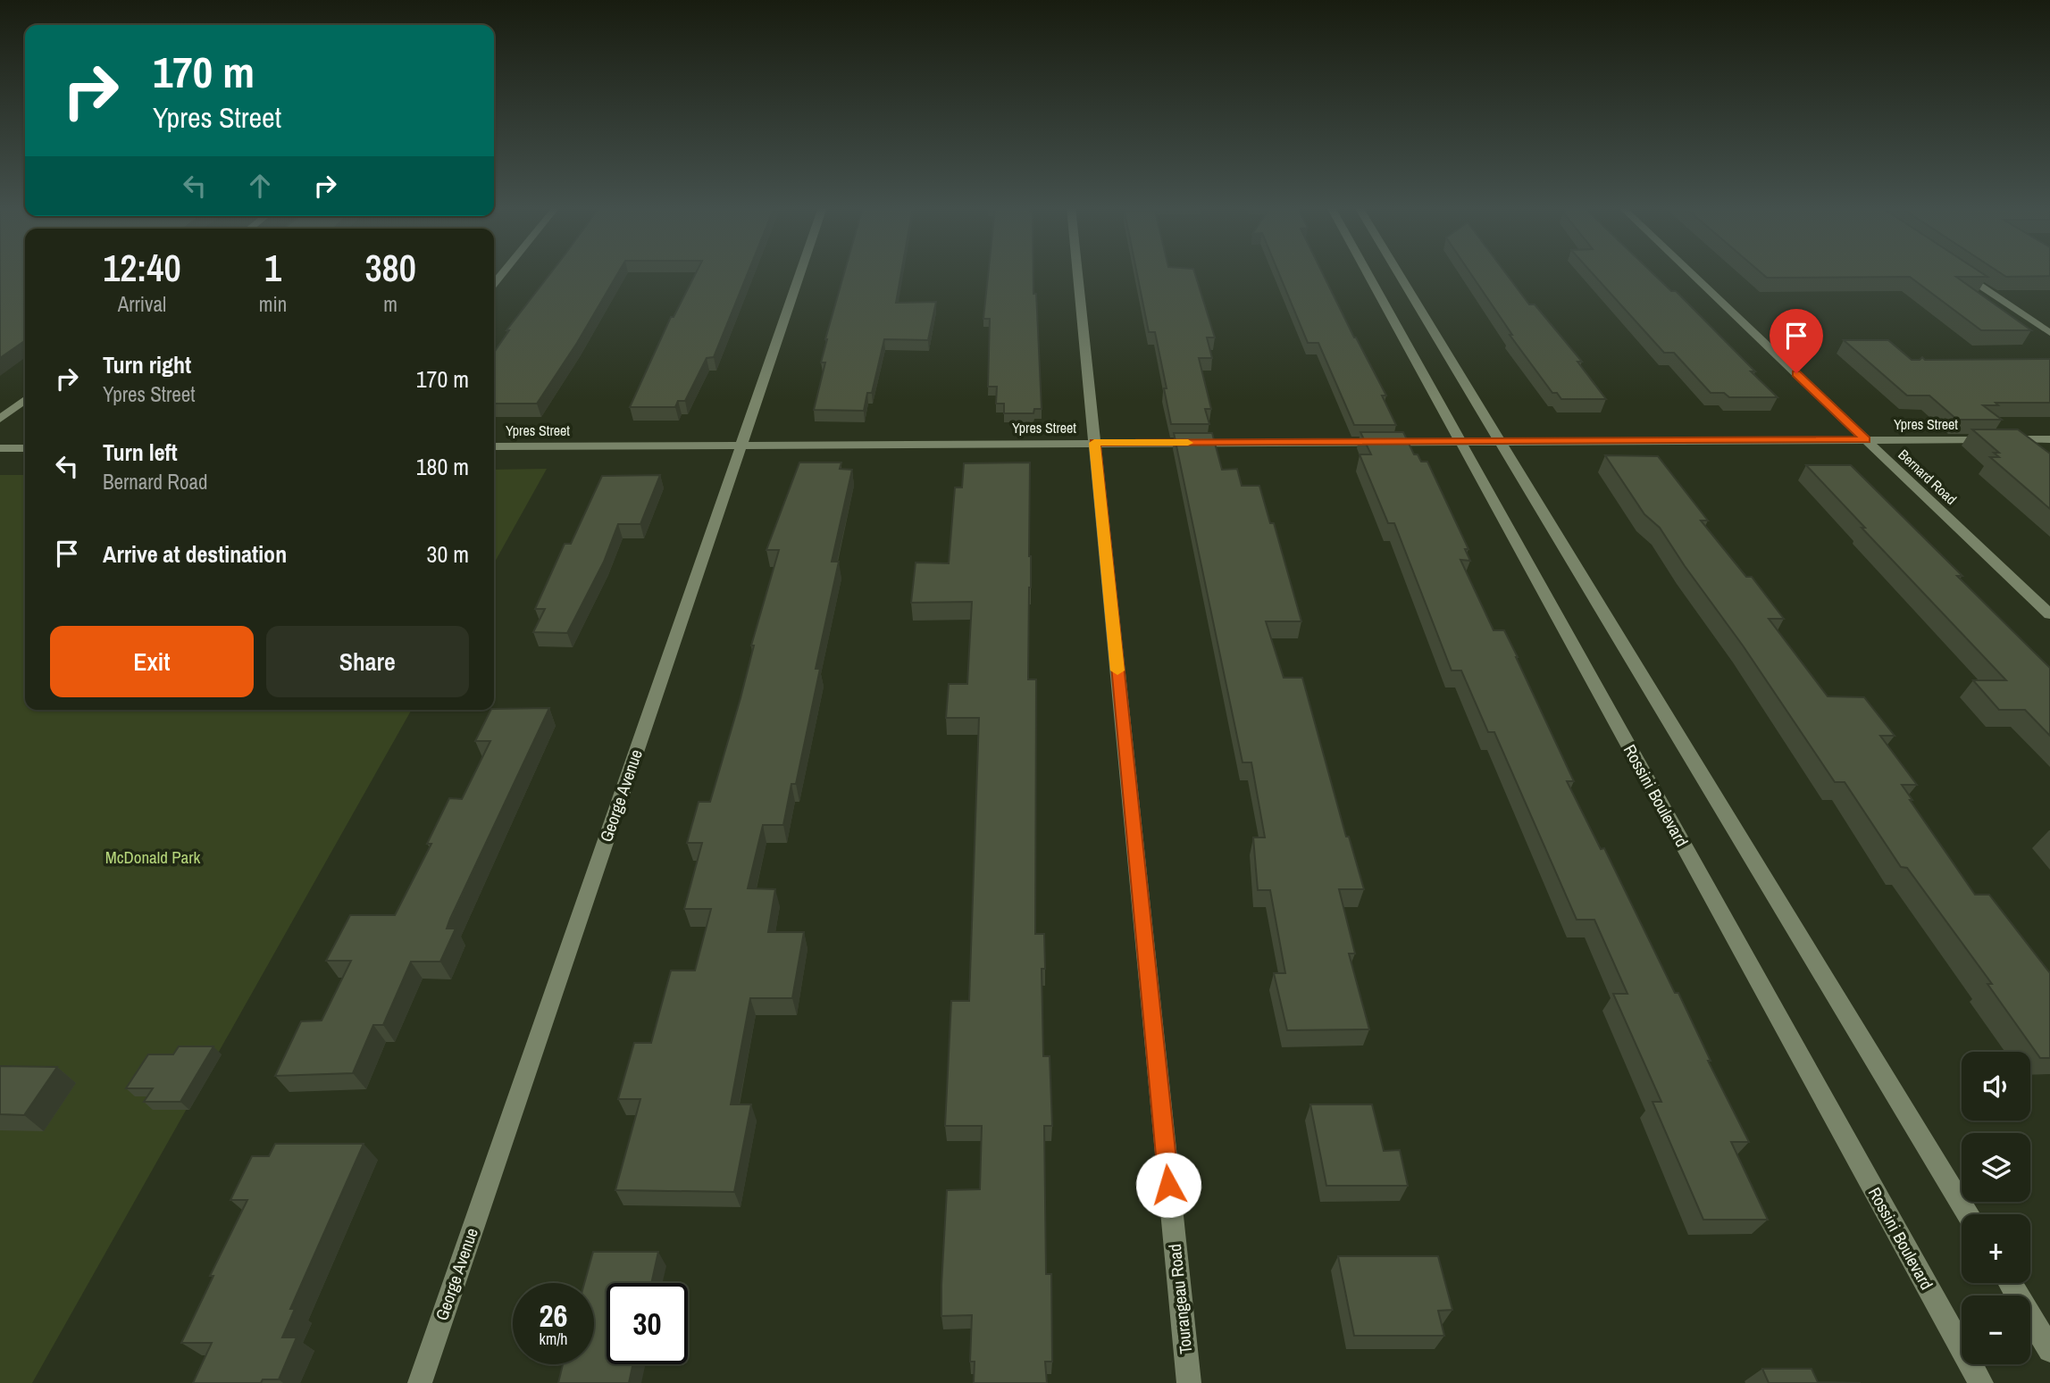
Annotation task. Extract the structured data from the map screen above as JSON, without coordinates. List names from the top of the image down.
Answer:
{
  "streets": {
    "street": [
      "Ypres Street",
      "Bernard Road",
      "George Avenue",
      "Rossini Boulevard",
      "Tourangeau Road"
    ]
  },
  "crossings": [
    ["Ypres Street", "Bernard Road"],
    ["Ypres Street", "George Avenue"],
    ["Ypres Street", "Rossini Boulevard"],
    ["Ypres Street", "Tourangeau Road"]
  ],
  "parks": ["McDonald Park"],
  "page": {
    "turn": ["170 m", "Ypres Street"],
    "eta": [
      "12:40",
      "Arrival",
      "1",
      "min",
      "380",
      "m"
    ],
    "list": [
      {
        "name": "Turn right",
        "note": "Ypres Street",
        "value": "170 m"
      },
      {
        "name": "Turn left",
        "note": "Bernard Road",
        "value": "180 m"
      },
      {
        "name": "Arrive at destination",
        "value": "30 m"
      }
    ],
    "buttons": ["Exit", "Share"],
    "map_buttons": ["+", "−"],
    "speed": "26 km/h",
    "limit": "30"
  }
}
